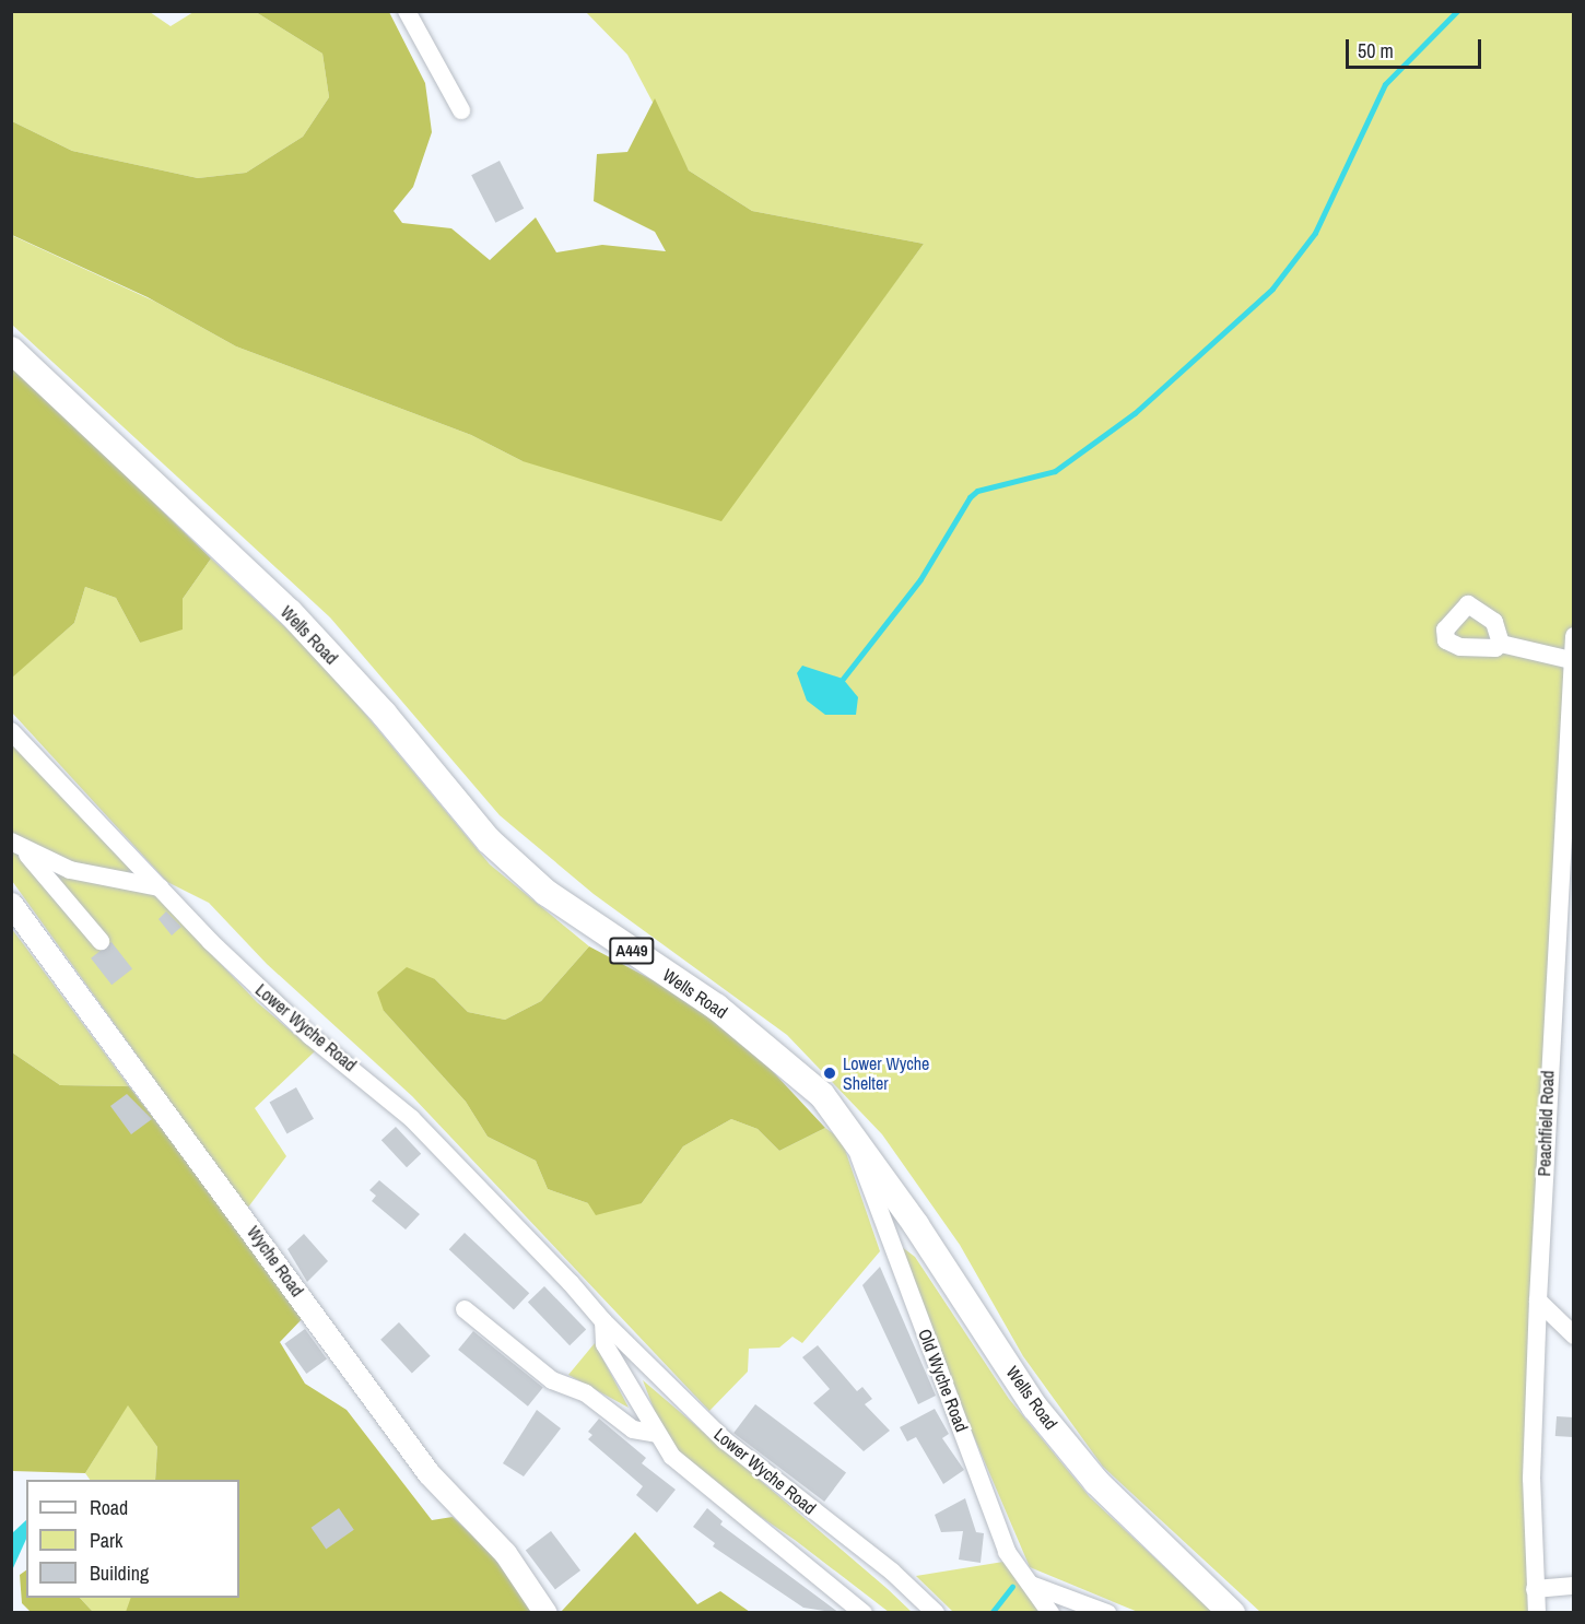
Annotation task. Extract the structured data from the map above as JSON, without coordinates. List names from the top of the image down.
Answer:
{
  "streets": {
    "highway": ["Wells Road", "A449"],
    "main road": ["Wyche Road"],
    "street": ["Lower Wyche Road", "Peachfield Road", "Old Wyche Road"]
  },
  "crossings": [
    ["Wells Road", "Old Wyche Road"]
  ],
  "places": ["Lower Wyche Shelter"],
  "legend": ["Road", "Park", "Building"],
  "scale_bar": "50 m"
}
